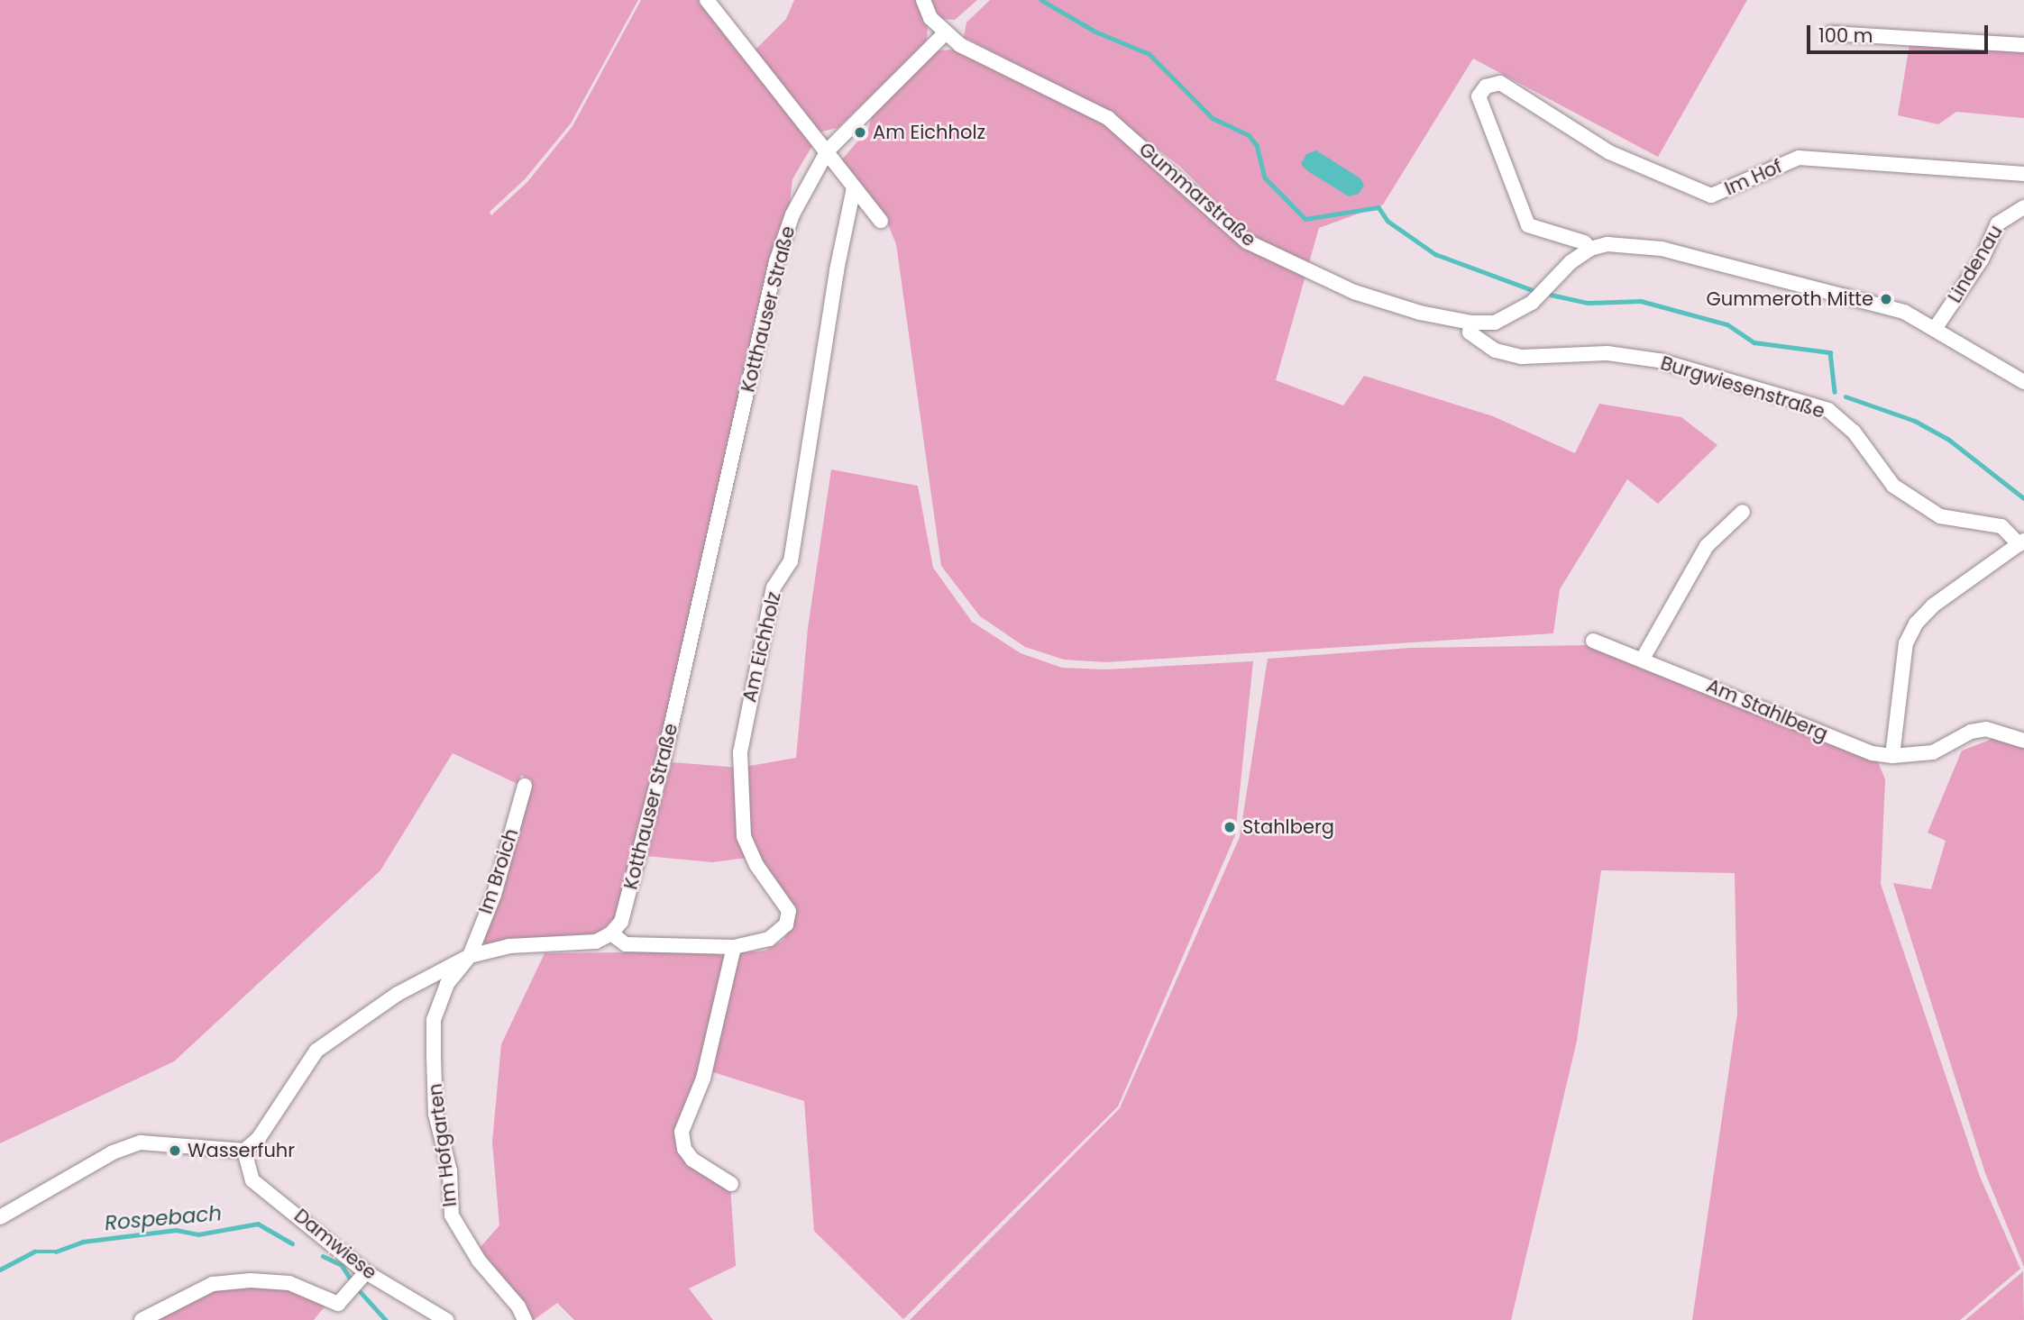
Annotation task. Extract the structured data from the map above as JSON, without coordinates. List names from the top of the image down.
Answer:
{
  "streets": {
    "street": [
      "Im Hof",
      "Gummarstraße",
      "Lindenau",
      "Kotthauser Straße",
      "Burgwiesenstraße",
      "Am Eichholz",
      "Am Stahlberg",
      "Im Broich",
      "Im Hofgarten",
      "Damwiese"
    ]
  },
  "crossings": [
    ["Im Hof", "Gummarstraße"],
    ["Gummarstraße", "Kotthauser Straße"],
    ["Gummarstraße", "Burgwiesenstraße"],
    ["Kotthauser Straße", "Am Eichholz"],
    ["Im Broich", "Im Hofgarten"]
  ],
  "water": ["Rospebach"],
  "places": [
    "Am Eichholz",
    "Gummeroth Mitte",
    "Stahlberg",
    "Wasserfuhr"
  ],
  "scale_bar": "100 m"
}
